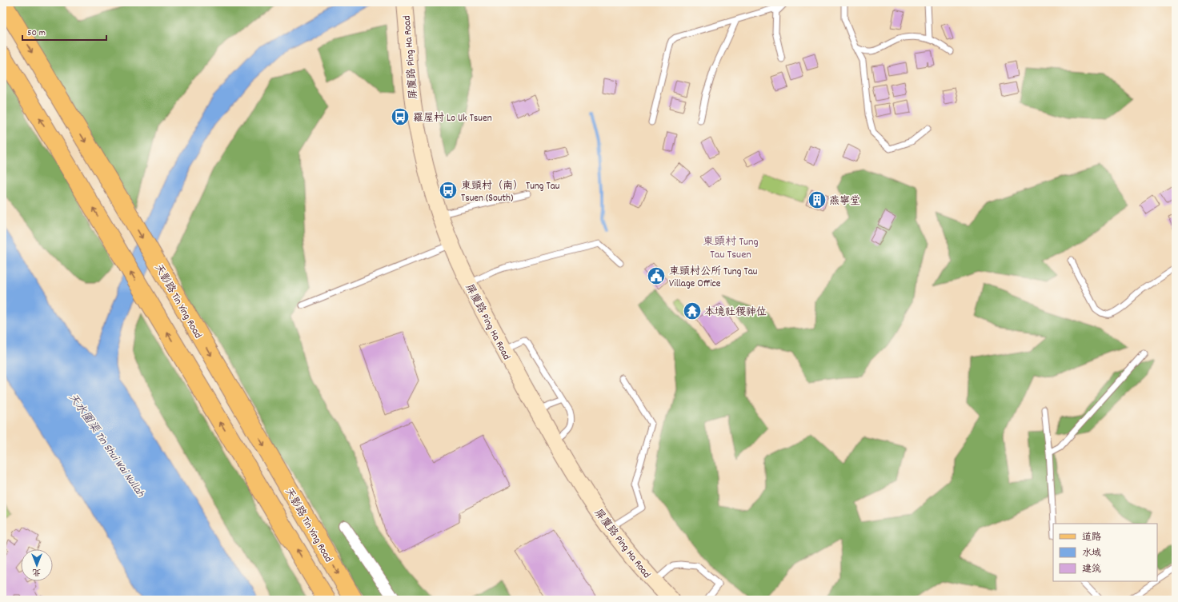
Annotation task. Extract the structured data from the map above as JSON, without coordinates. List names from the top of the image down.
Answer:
{
  "streets": {
    "main road": ["天影路 Tin Ying Road"],
    "street": ["屏廈路 Ping Ha Road"]
  },
  "districts": ["東頭村 Tung Tau Tsuen"],
  "water": ["天水圍渠 Tin Shui Wai Nullah"],
  "places": {
    "bus stop": ["羅屋村 Lo Uk Tsuen", "東頭村（南） Tung Tau Tsuen (South)"],
    "building": ["燕寧堂"],
    "public building": ["東頭村公所 Tung Tau Village Office"],
    "temple": ["本境社稷神位"]
  },
  "legend": ["道路", "水域", "建筑"],
  "scale_bar": "50 m",
  "north": "bottom"
}
